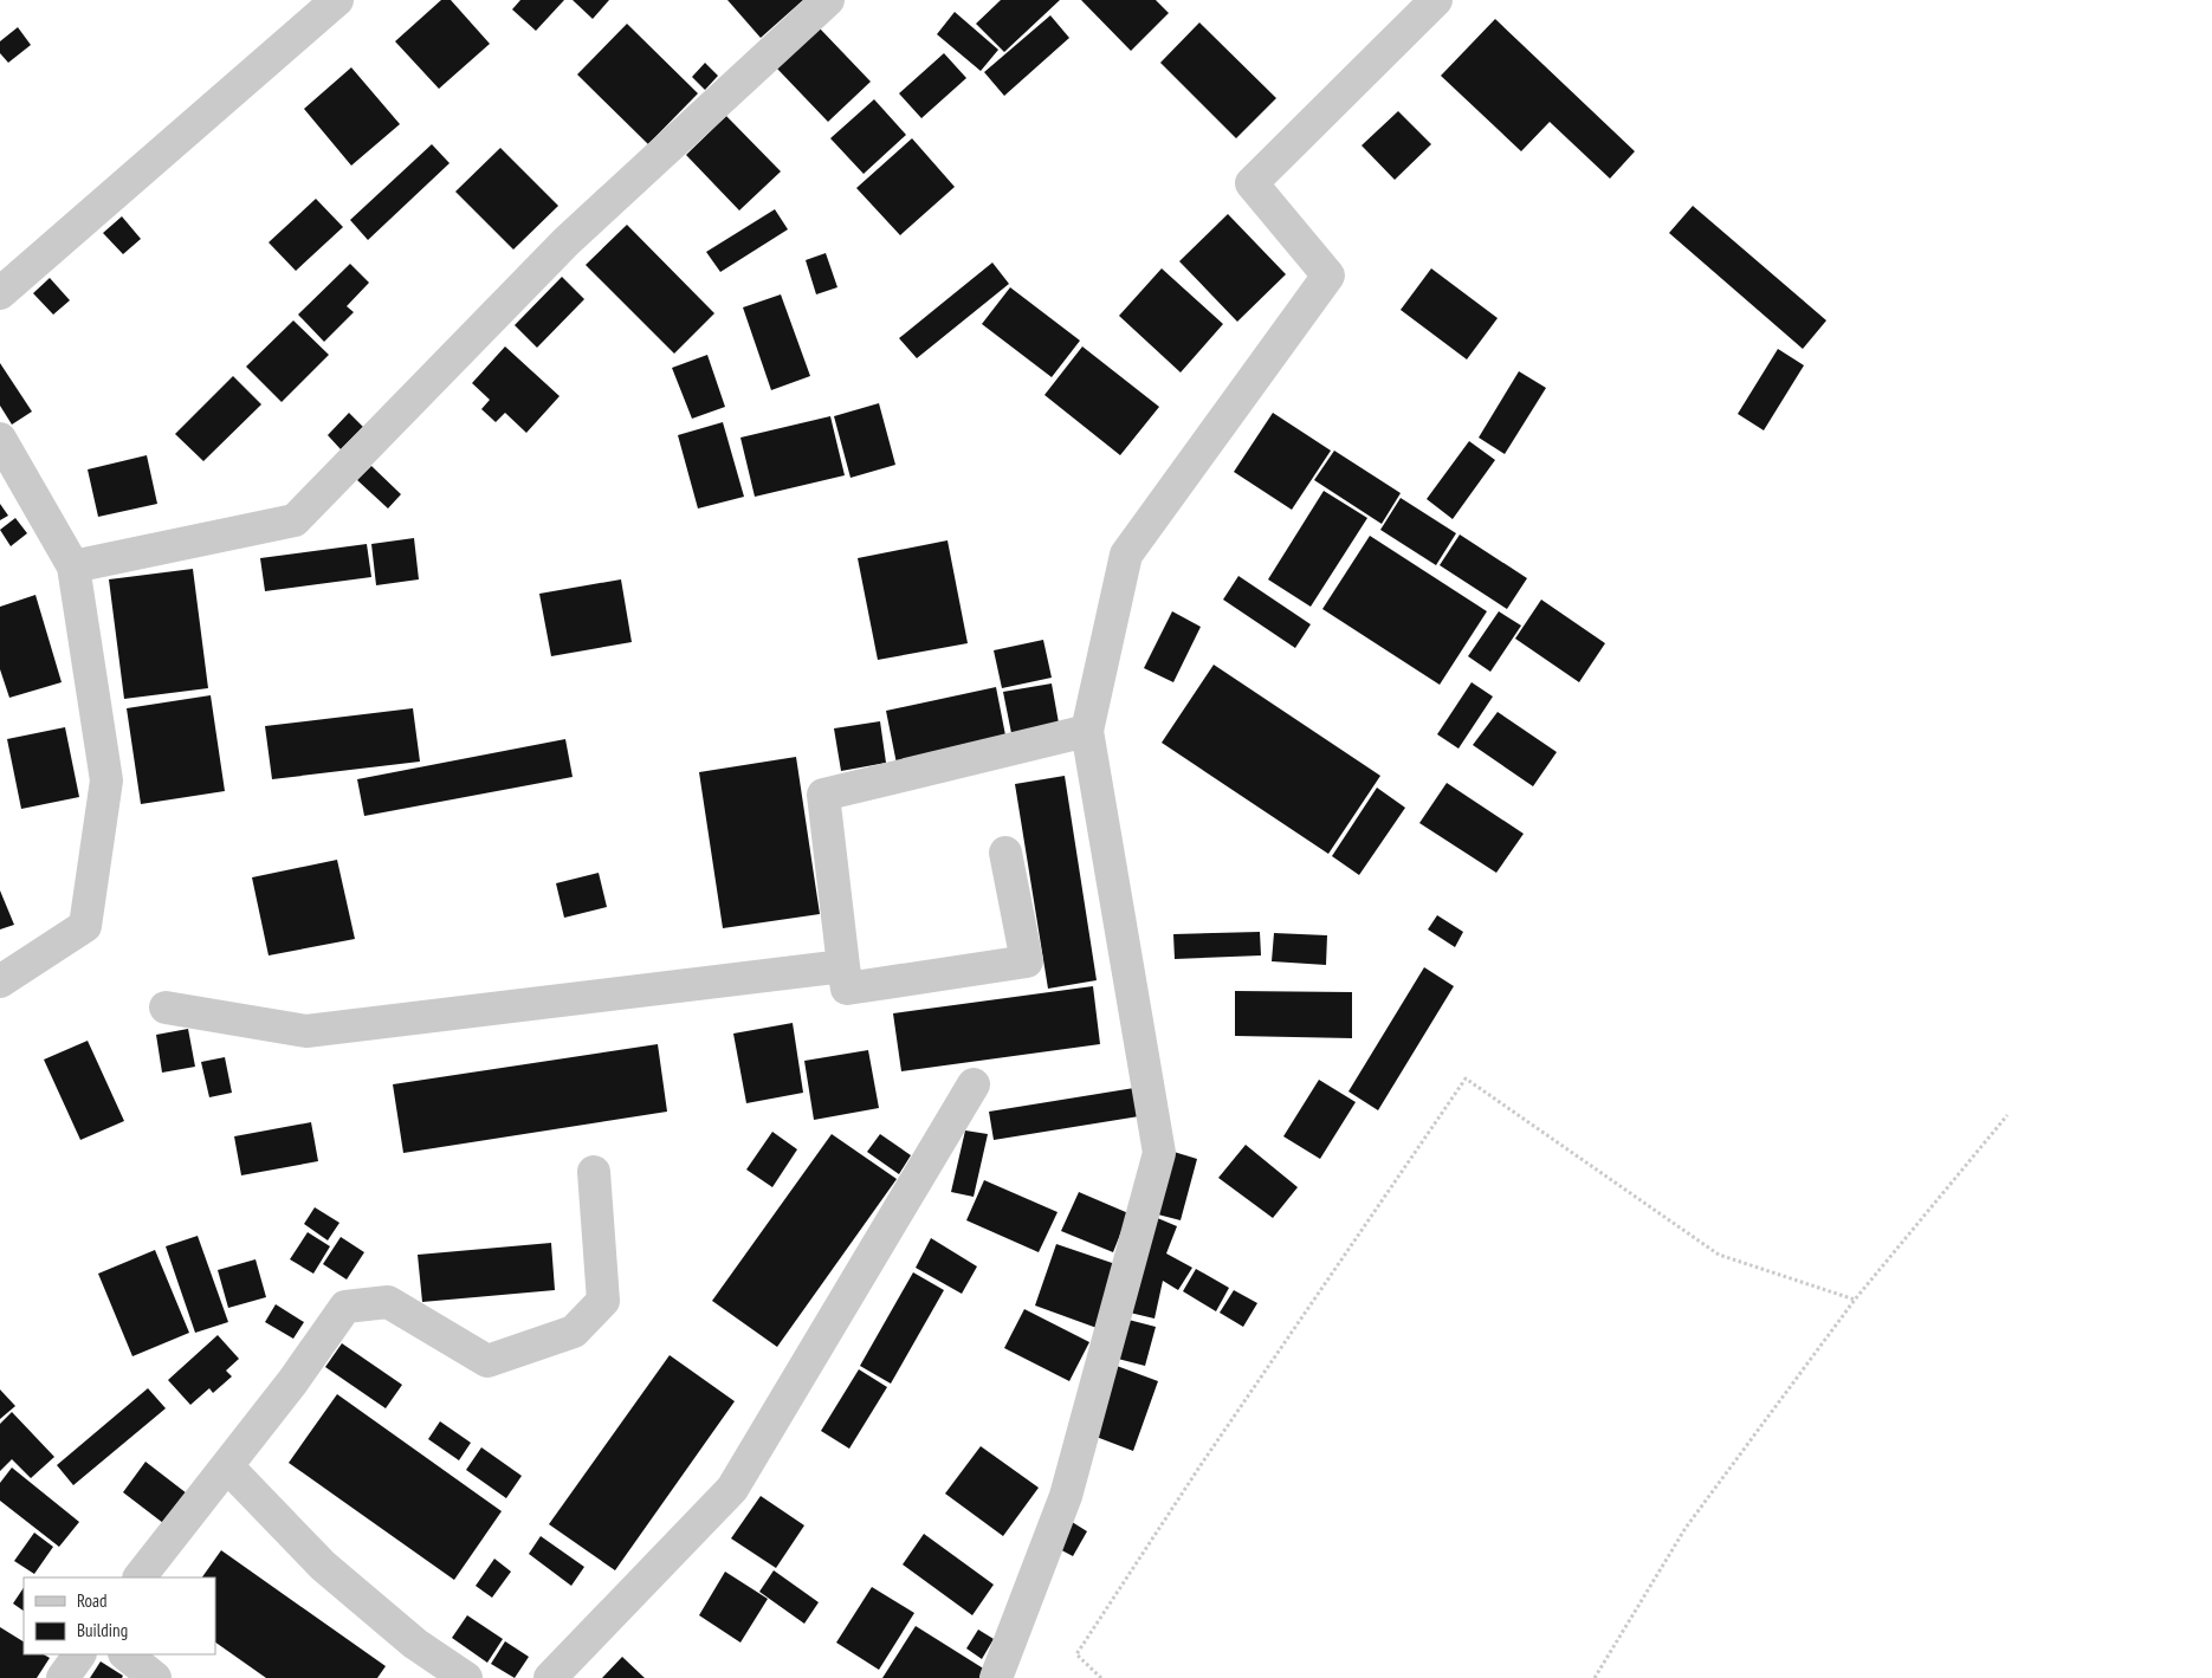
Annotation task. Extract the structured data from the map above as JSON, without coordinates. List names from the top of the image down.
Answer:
{
  "legend": ["Road", "Building"]
}
